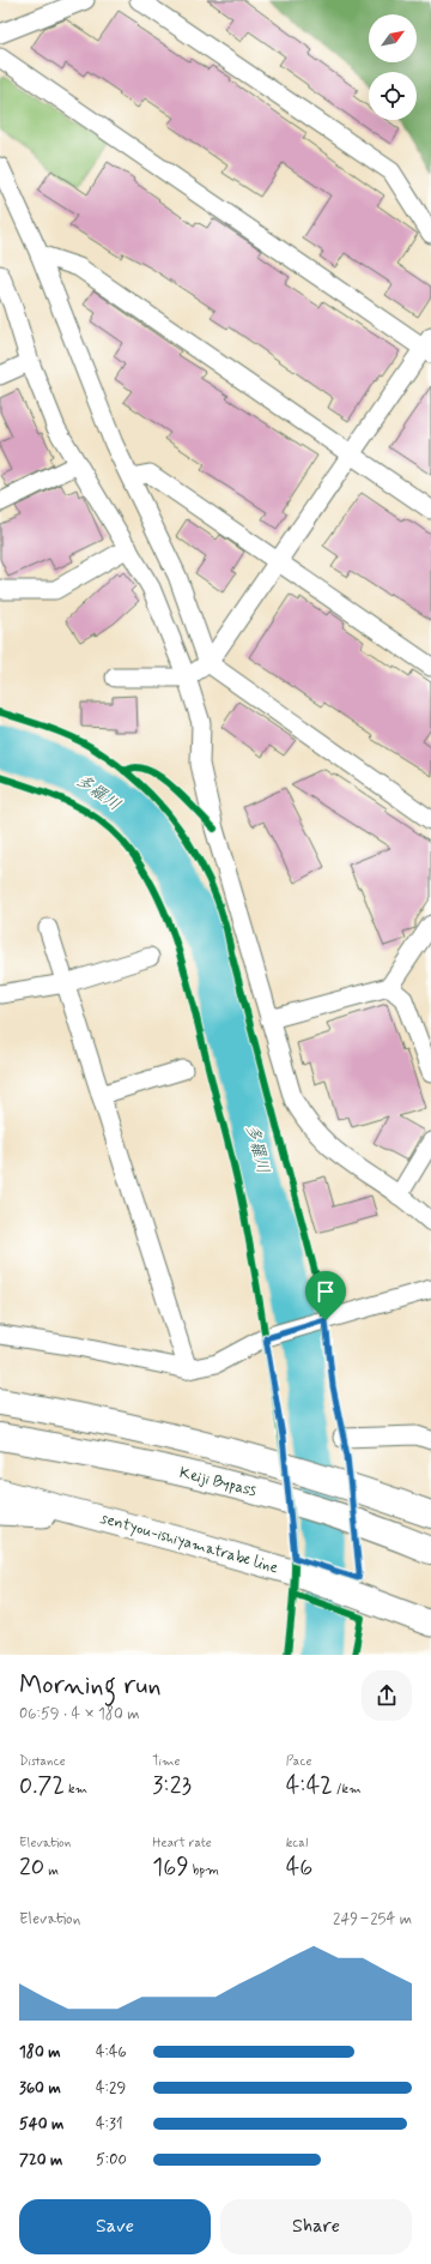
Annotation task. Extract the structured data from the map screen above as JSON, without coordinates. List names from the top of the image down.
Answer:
{
  "streets": {
    "highway": ["Keiji Bypass"],
    "main road": ["sentyou-ishiyamatrabe line"]
  },
  "water": ["多羅川"],
  "north": "top right",
  "page": {
    "heading": ["Morning run", "06:59 · 4 × 180 m"],
    "stats": [
      ["Distance", "0.72 km"],
      ["Time", "3:23"],
      ["Pace", "4:42 /km"],
      ["Elevation", "20 m"],
      ["Heart rate", "169 bpm"],
      ["kcal", "46"]
    ],
    "chart": ["Elevation", "249–254 m"],
    "list": [
      {
        "name": "180 m",
        "note": "4:46"
      },
      {
        "name": "360 m",
        "note": "4:29"
      },
      {
        "name": "540 m",
        "note": "4:31"
      },
      {
        "name": "720 m",
        "note": "5:00"
      }
    ],
    "buttons": ["Save", "Share"]
  }
}
